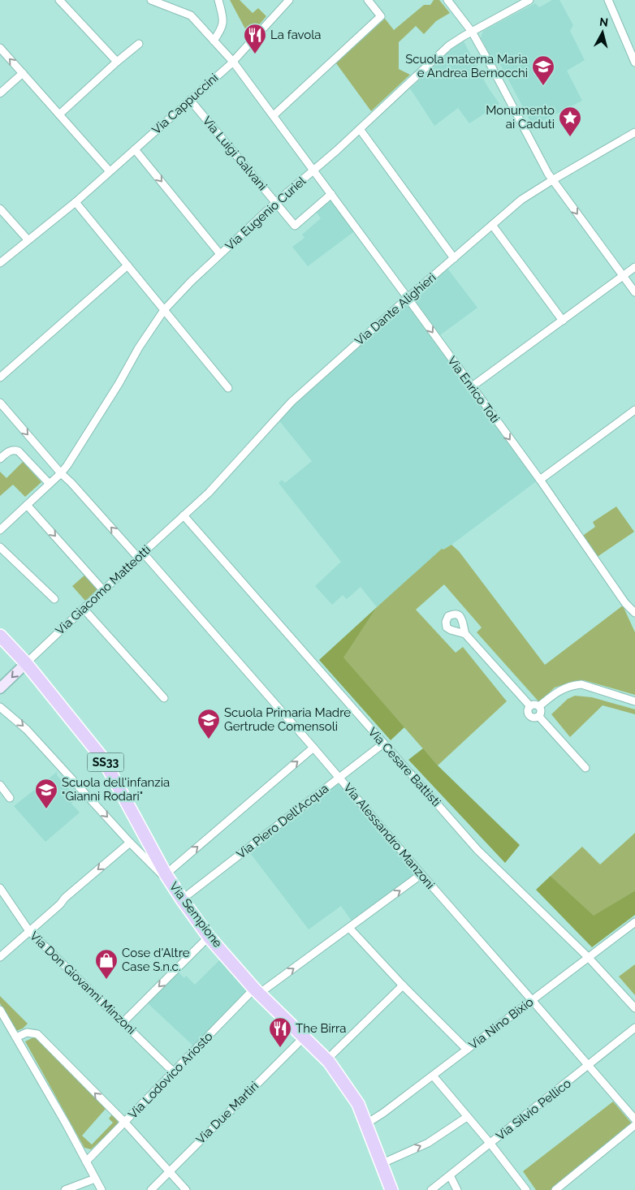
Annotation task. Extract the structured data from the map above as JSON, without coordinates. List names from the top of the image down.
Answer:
{
  "streets": {
    "main road": ["SS33", "Via Sempione"],
    "street": [
      "Via Cappuccini",
      "Via Luigi Galvani",
      "Via Eugenio Curiel",
      "Via Dante Alighieri",
      "Via Enrico Toti",
      "Via Giacomo Matteotti",
      "Via Cesare Battisti",
      "Via Piero Dell'Acqua",
      "Via Alessandro Manzoni",
      "Via Don Giovanni Minzoni",
      "Via Nino Bixio",
      "Via Lodovico Ariosto",
      "Via Silvio Pellico",
      "Via Due Martiri"
    ]
  },
  "crossings": [
    ["Via Cappuccini", "Via Luigi Galvani"],
    ["Via Luigi Galvani", "Via Eugenio Curiel"],
    ["Via Eugenio Curiel", "Via Alessandro Manzoni"],
    ["Via Dante Alighieri", "Via Enrico Toti"],
    ["Via Dante Alighieri", "Via Giacomo Matteotti"],
    ["Via Dante Alighieri", "Via Cesare Battisti"],
    ["Via Giacomo Matteotti", "Via Cesare Battisti"],
    ["Via Giacomo Matteotti", "Via Alessandro Manzoni"],
    ["Via Giacomo Matteotti", "Via Sempione"],
    ["Via Cesare Battisti", "Via Piero Dell'Acqua"],
    ["Via Cesare Battisti", "Via Nino Bixio"],
    ["Via Piero Dell'Acqua", "Via Alessandro Manzoni"],
    ["Via Piero Dell'Acqua", "Via Sempione"],
    ["Via Alessandro Manzoni", "Via Nino Bixio"],
    ["Via Alessandro Manzoni", "Via Lodovico Ariosto"],
    ["Via Alessandro Manzoni", "Via Silvio Pellico"],
    ["Via Sempione", "Via Nino Bixio"],
    ["Via Sempione", "Via Lodovico Ariosto"],
    ["Via Sempione", "Via Due Martiri"],
    ["Via Don Giovanni Minzoni", "Via Lodovico Ariosto"]
  ],
  "one_way": ["Via Enrico Toti", "Via Lodovico Ariosto"],
  "places": {
    "restaurant": ["La favola", "The Birra"],
    "school or university": ["Scuola materna Maria e Andrea Bernocchi", "Scuola Primaria Madre Gertrude Comensoli", "Scuola dell'infanzia \"Gianni Rodari\""],
    "place": ["Monumento ai Caduti"],
    "shop": ["Cose d'Altre Case S.n.c."]
  },
  "north": "top"
}
